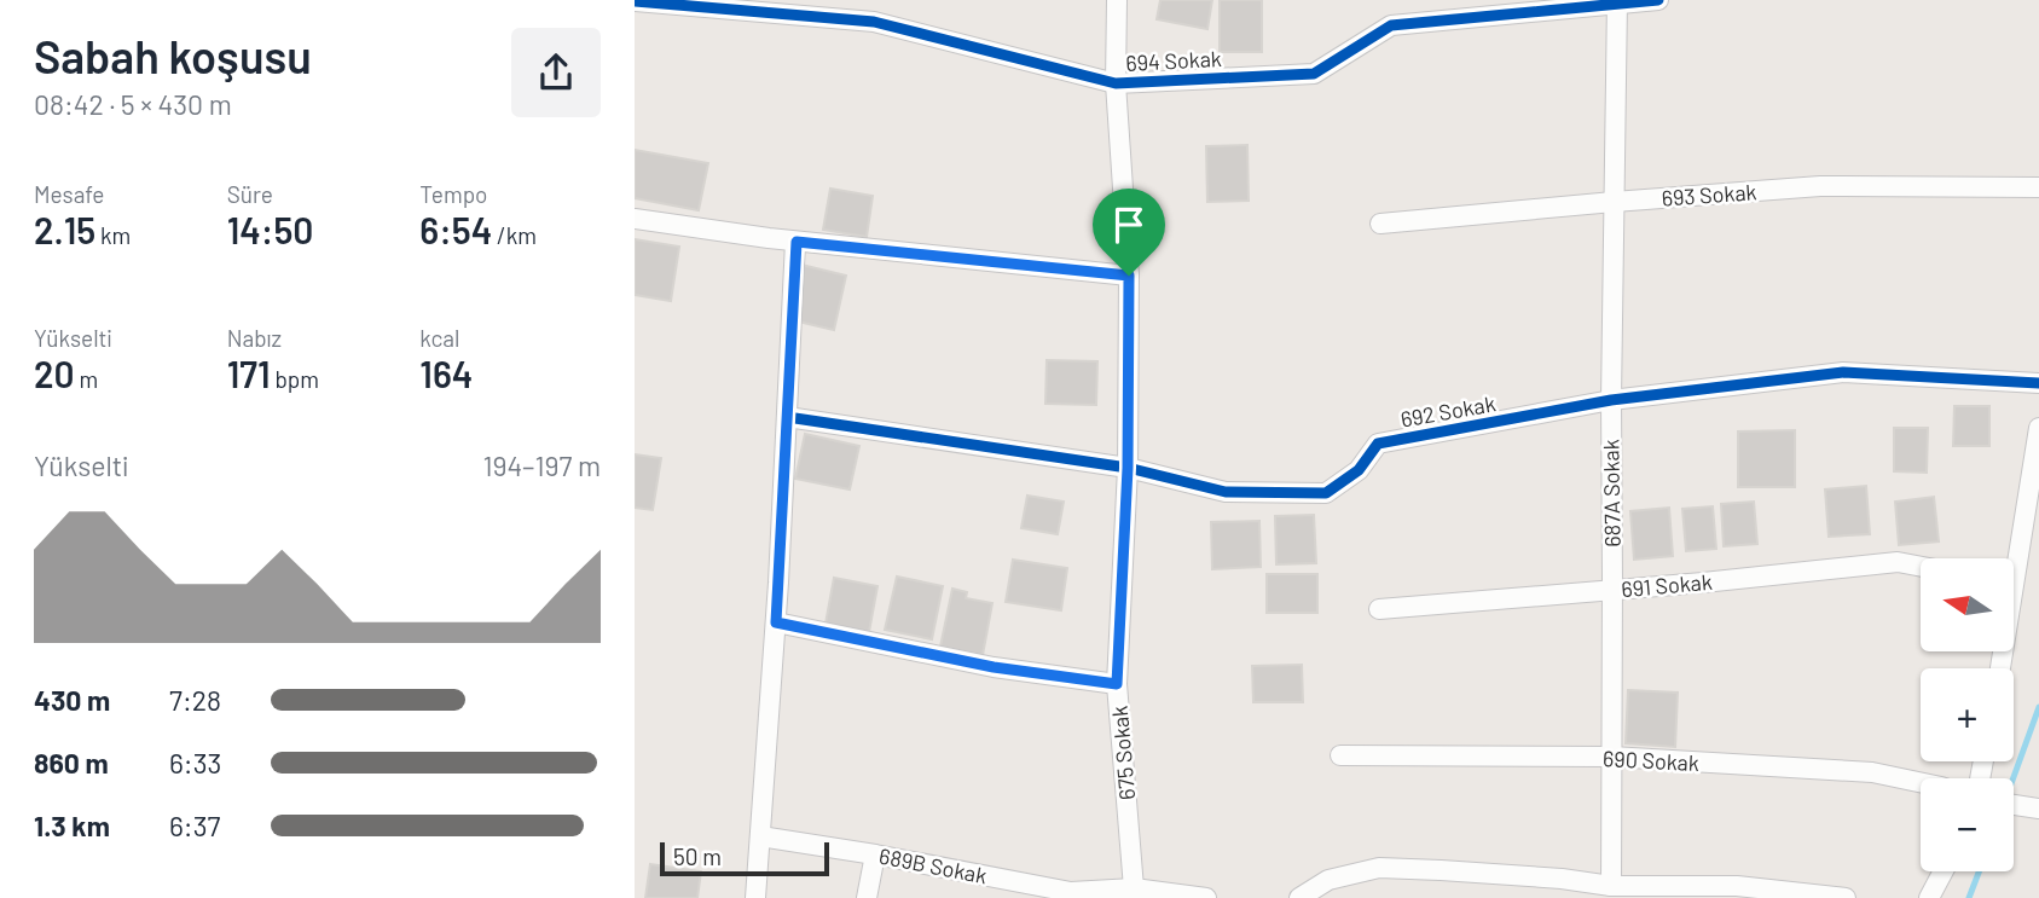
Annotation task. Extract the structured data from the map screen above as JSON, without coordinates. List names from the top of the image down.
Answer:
{
  "streets": {
    "street": [
      "694 Sokak",
      "693 Sokak",
      "692 Sokak",
      "687A Sokak",
      "691 Sokak",
      "675 Sokak",
      "690 Sokak",
      "689B Sokak"
    ]
  },
  "crossings": [
    ["694 Sokak", "687A Sokak"],
    ["694 Sokak", "675 Sokak"],
    ["693 Sokak", "687A Sokak"],
    ["692 Sokak", "687A Sokak"],
    ["692 Sokak", "675 Sokak"],
    ["687A Sokak", "691 Sokak"],
    ["687A Sokak", "690 Sokak"],
    ["675 Sokak", "689B Sokak"]
  ],
  "scale_bar": "50 m",
  "north": "left",
  "page": {
    "heading": ["Sabah koşusu", "08:42 · 5 × 430 m"],
    "stats": [
      ["Mesafe", "2.15 km"],
      ["Süre", "14:50"],
      ["Tempo", "6:54 /km"],
      ["Yükselti", "20 m"],
      ["Nabız", "171 bpm"],
      ["kcal", "164"]
    ],
    "chart": ["Yükselti", "194–197 m"],
    "map_buttons": ["+", "−"],
    "list": [
      {
        "name": "430 m",
        "note": "7:28"
      },
      {
        "name": "860 m",
        "note": "6:33"
      },
      {
        "name": "1.3 km",
        "note": "6:37"
      }
    ],
    "scale": "50 m"
  }
}
